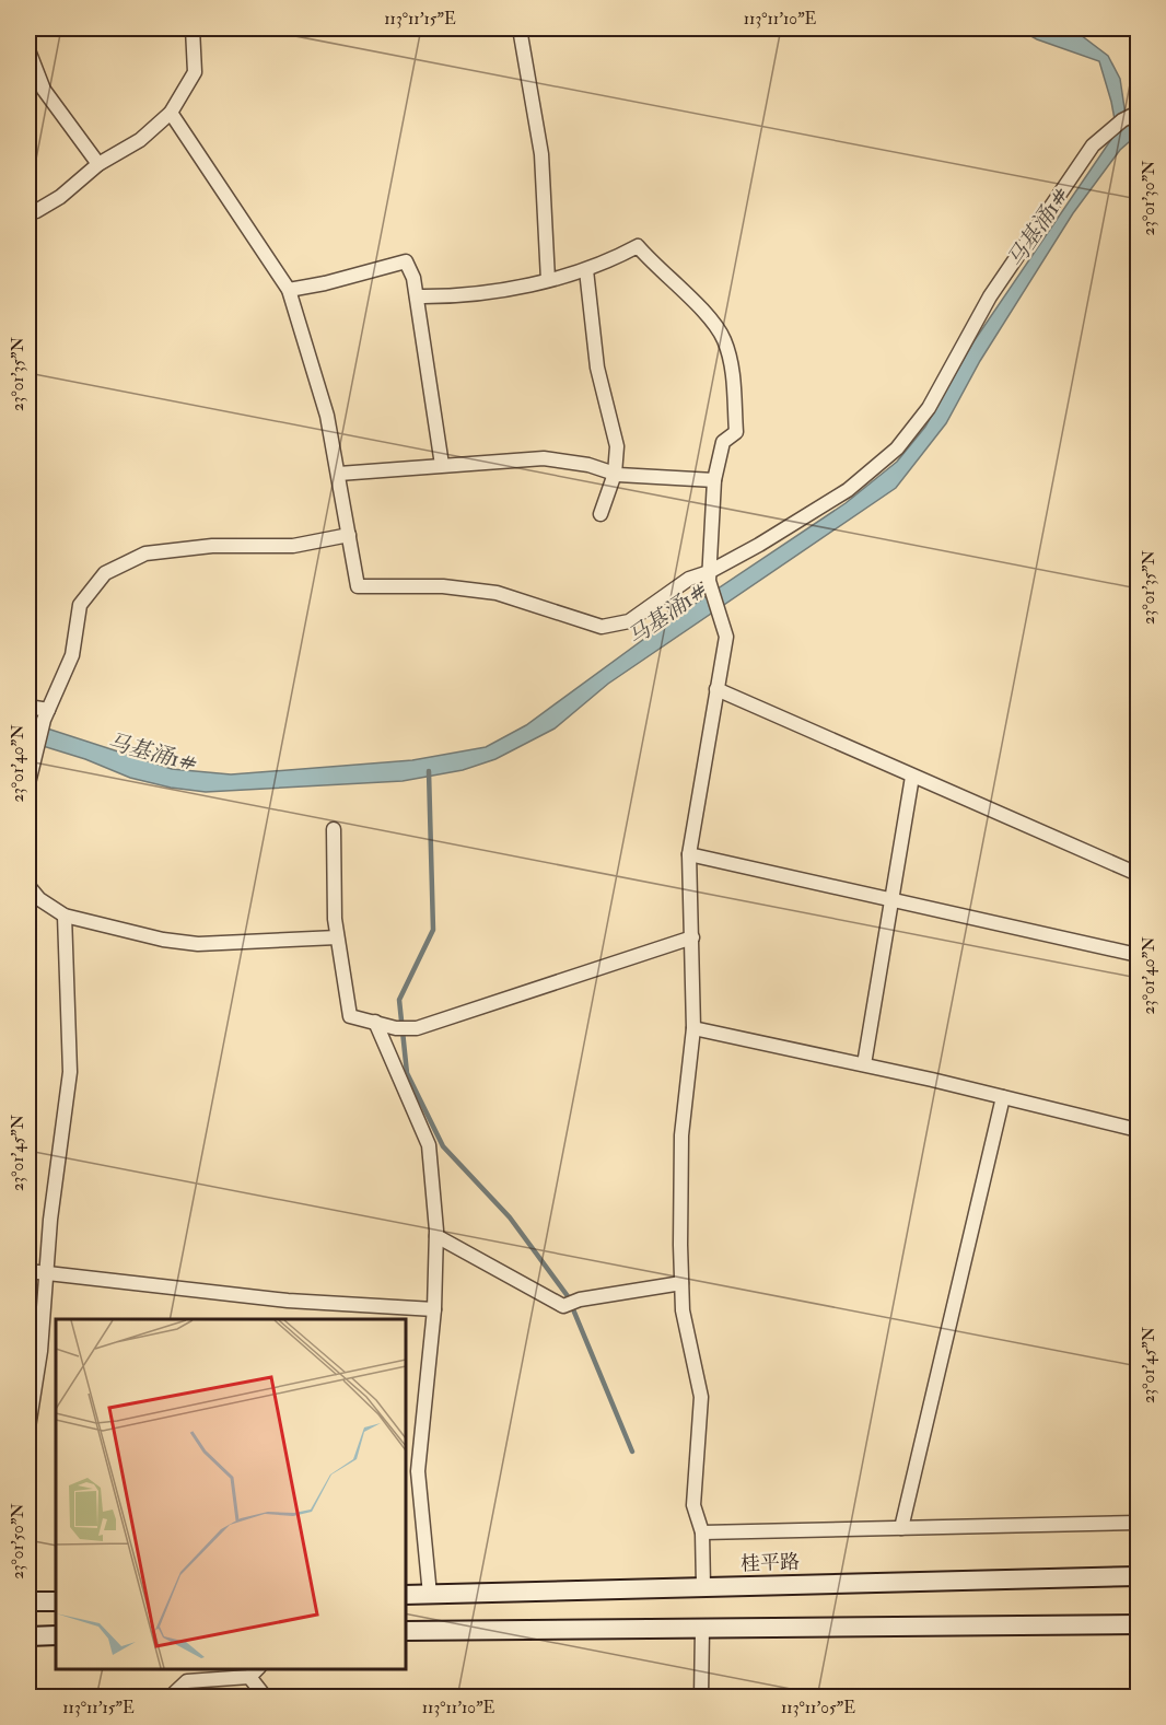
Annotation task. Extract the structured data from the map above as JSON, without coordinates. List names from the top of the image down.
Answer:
{
  "streets": {
    "main road": ["桂平路"]
  },
  "water": ["马基涌1#"],
  "coordinates": [
    "113°11'15\"E",
    "113°11'10\"E",
    "23°01'30\"N",
    "23°01'35\"N",
    "23°01'40\"N",
    "23°01'45\"N",
    "23°01'50\"N",
    "113°11'05\"E"
  ]
}
